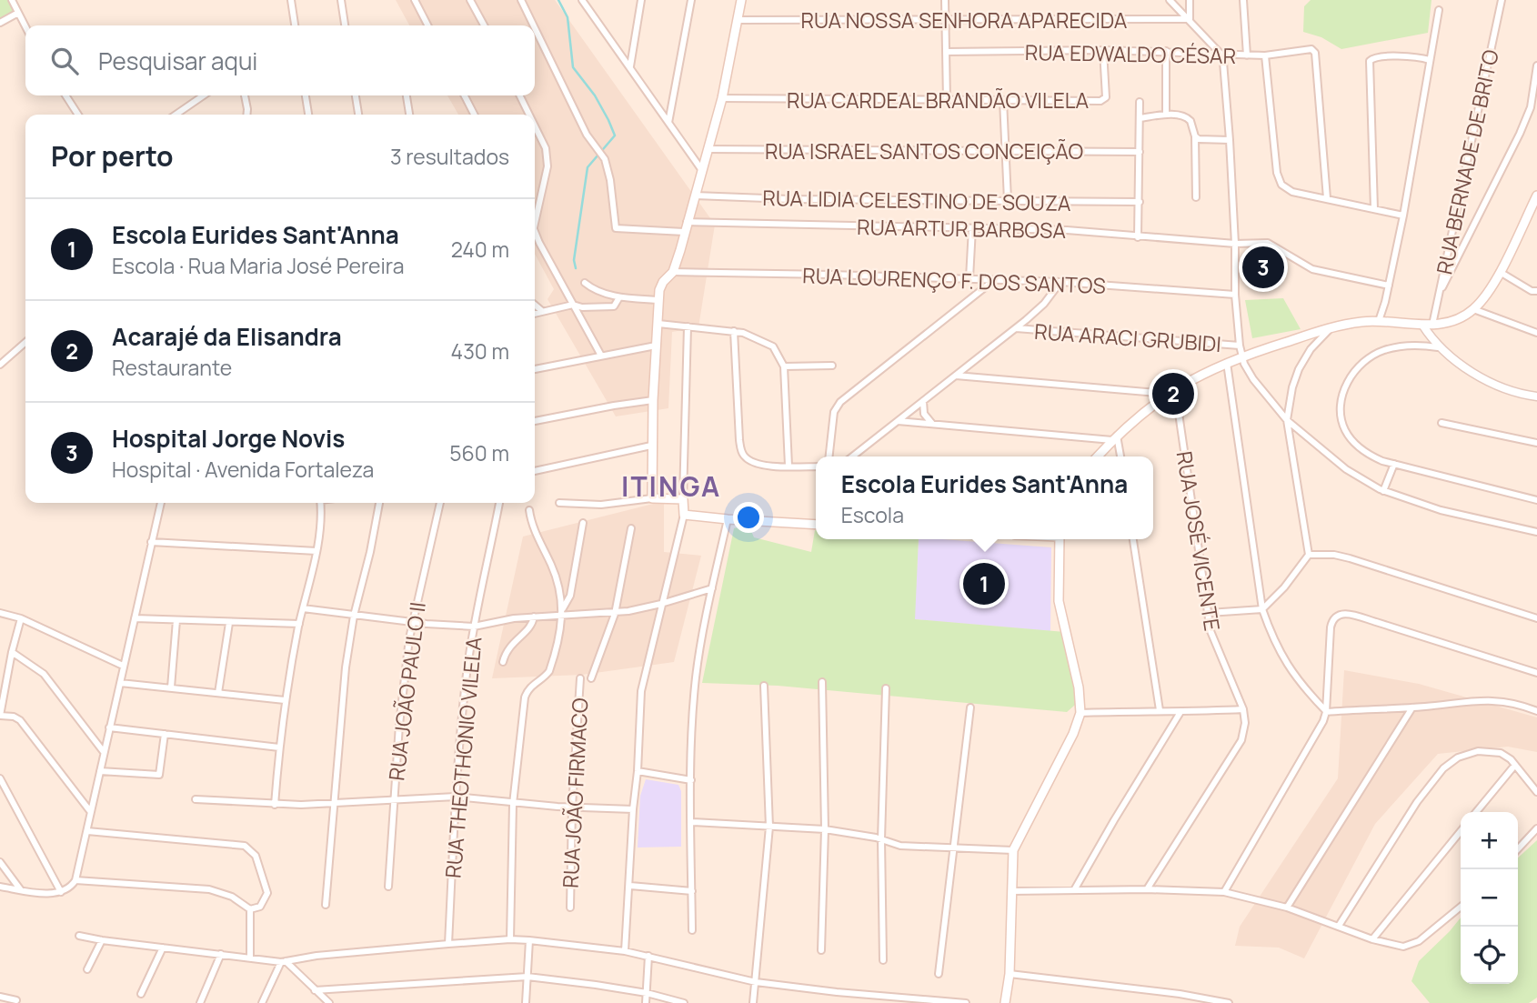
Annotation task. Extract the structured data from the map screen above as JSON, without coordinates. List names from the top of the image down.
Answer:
{
  "streets": {
    "street": [
      "RUA NOSSA SENHORA APARECIDA",
      "RUA EDWALDO CÉSAR",
      "RUA CARDEAL BRANDÃO VILELA",
      "RUA ISRAEL SANTOS CONCEIÇÃO",
      "RUA BERNADE DE BRITO",
      "RUA LIDIA CELESTINO DE SOUZA",
      "RUA ARTUR BARBOSA",
      "RUA LOURENÇO F. DOS SANTOS",
      "RUA ARACI GRUBIDI",
      "RUA JOSÉ VICENTE",
      "RUA JOÃO PAULO II",
      "RUA THEOTHONIO VILELA",
      "RUA JOÃO FIRMACO"
    ]
  },
  "crossings": [
    ["RUA EDWALDO CÉSAR", "RUA CARDEAL BRANDÃO VILELA"]
  ],
  "districts": ["ITINGA"],
  "page": {
    "search": "Pesquisar aqui",
    "heading": ["Por perto", "3 resultados"],
    "list": [
      {
        "mark": "1",
        "name": "Escola Eurides Sant'Anna",
        "note": "Escola · Rua Maria José Pereira",
        "value": "240 m"
      },
      {
        "mark": "2",
        "name": "Acarajé da Elisandra",
        "note": "Restaurante",
        "value": "430 m"
      },
      {
        "mark": "3",
        "name": "Hospital Jorge Novis",
        "note": "Hospital · Avenida Fortaleza",
        "value": "560 m"
      }
    ],
    "pins": ["3", "2", "1"],
    "popup": ["Escola Eurides Sant'Anna", "Escola"],
    "map_buttons": ["+", "−"]
  }
}
